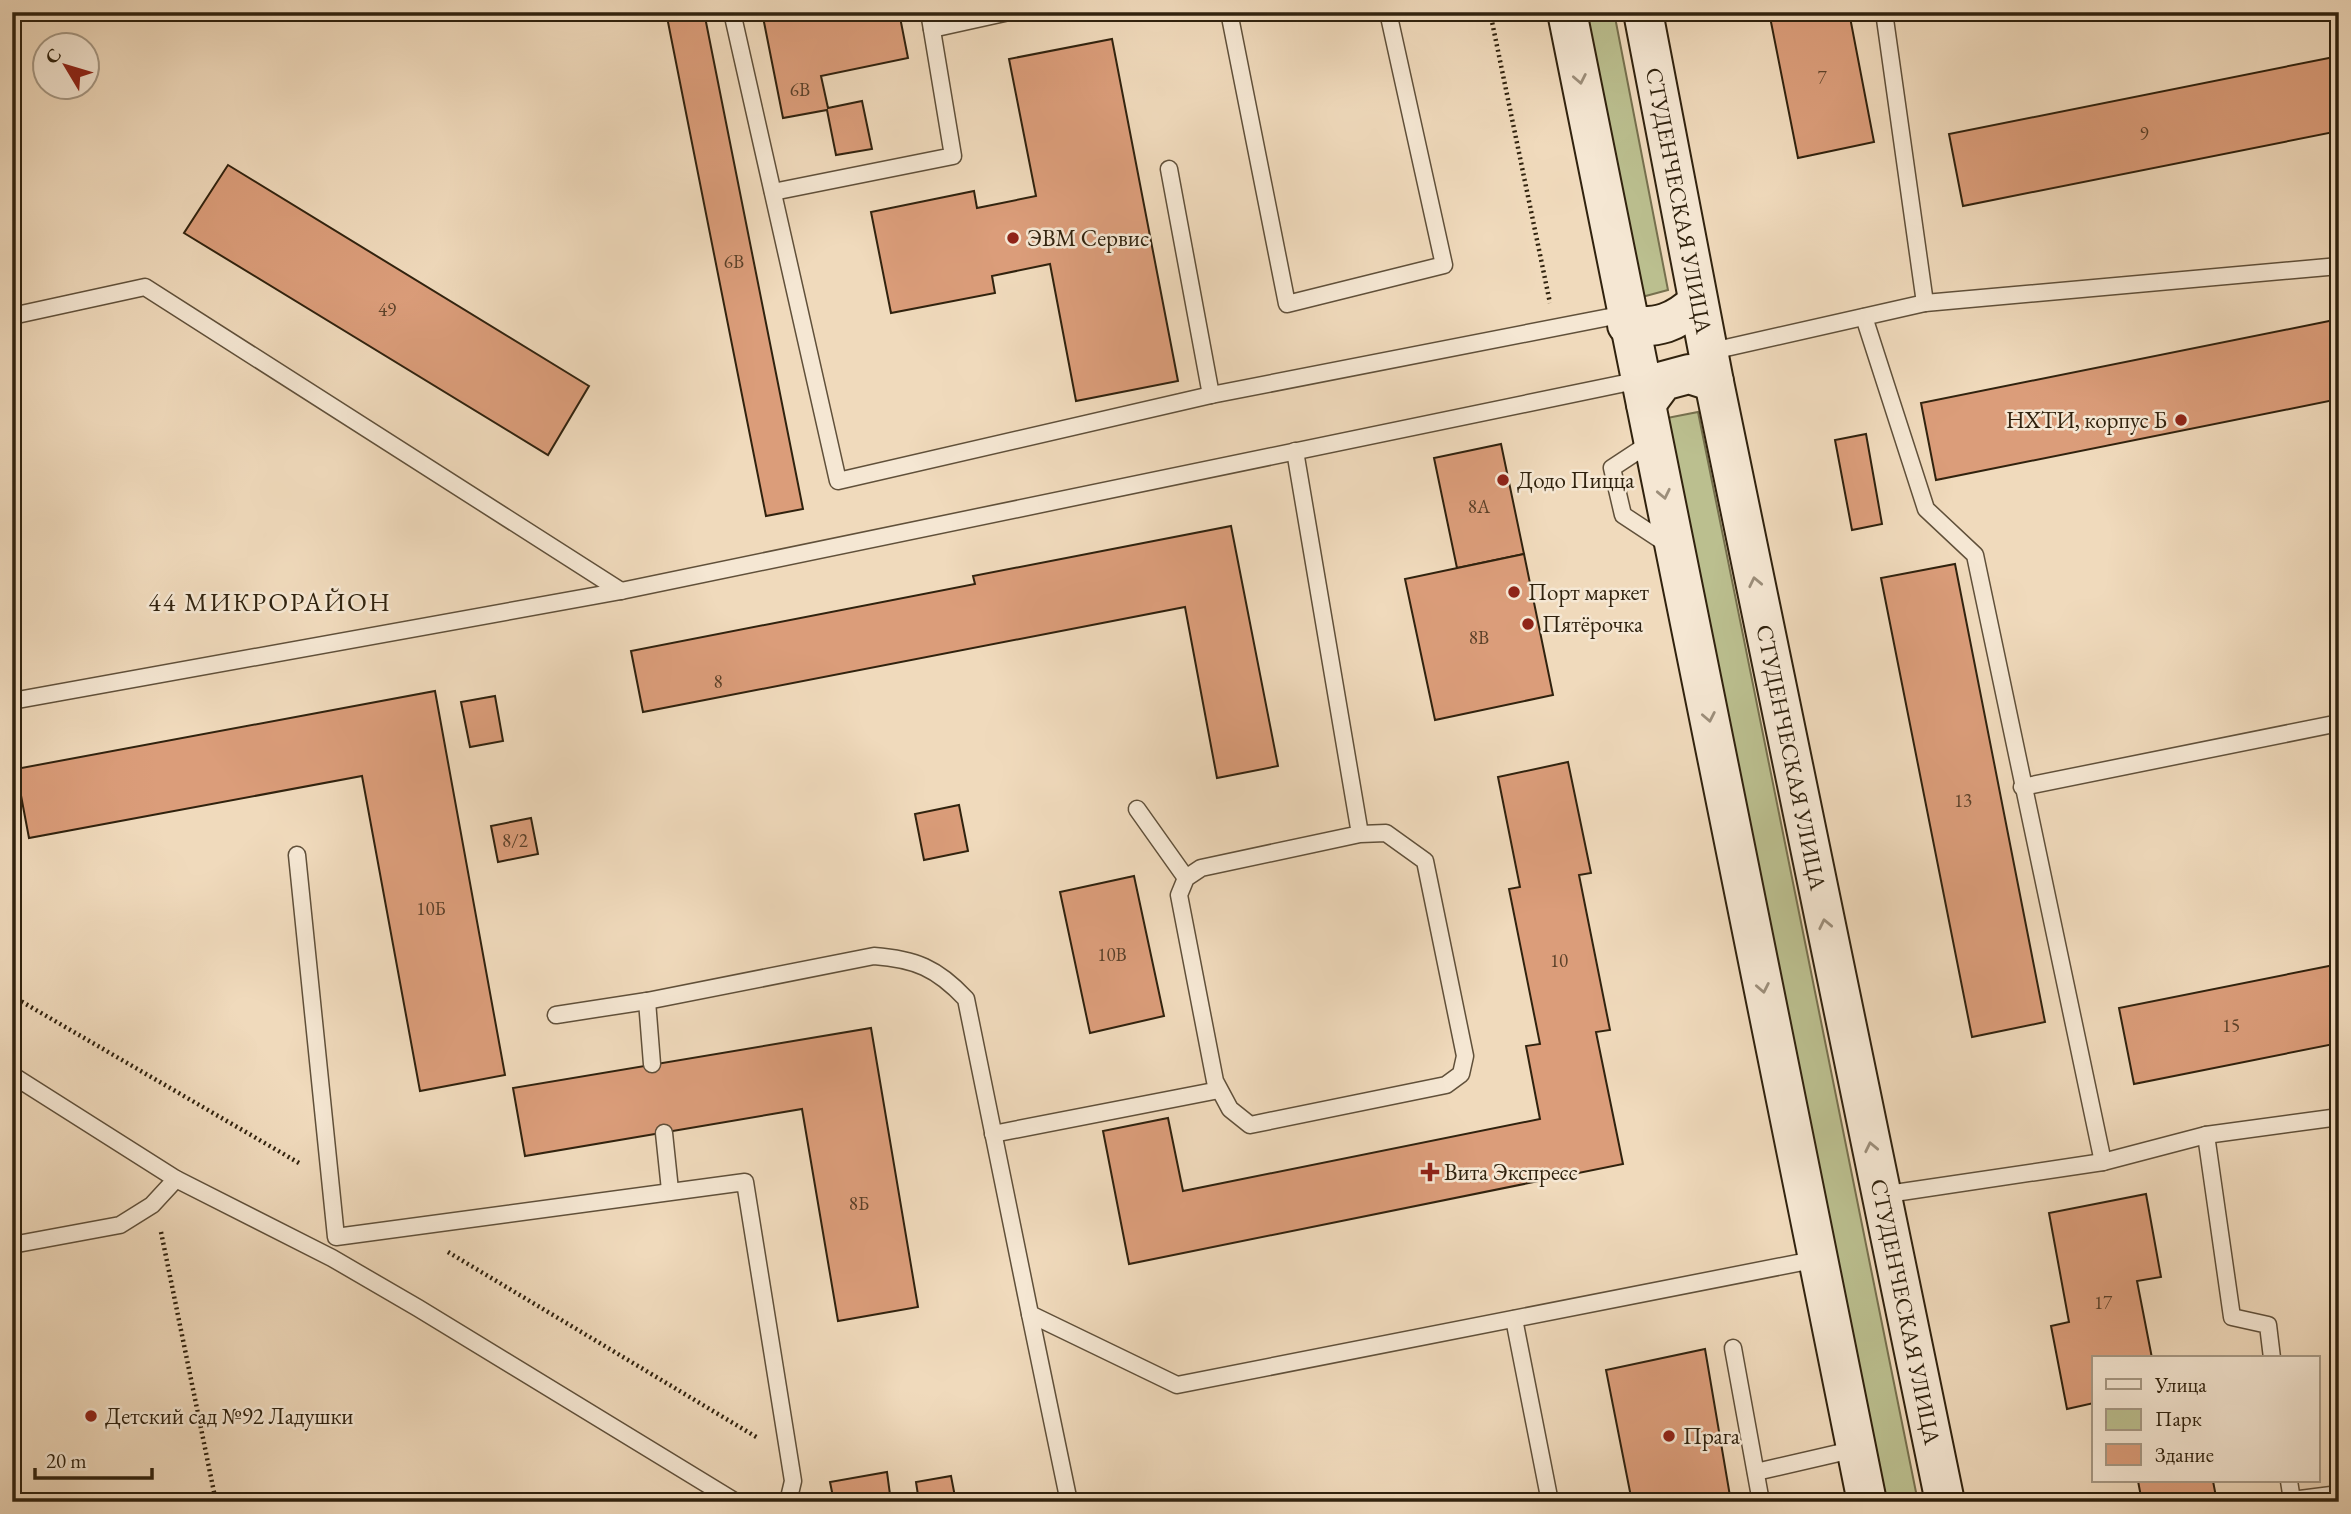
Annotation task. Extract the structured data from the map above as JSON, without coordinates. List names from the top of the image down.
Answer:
{
  "streets": {
    "main road": ["СТУДЕНЧЕСКАЯ УЛИЦА"]
  },
  "districts": ["44 МИКРОРАЙОН"],
  "places": {
    "other": [
      "ЭВМ Сервис",
      "НХТИ, корпус Б",
      "Додо Пицца",
      "Порт маркет",
      "Пятёрочка",
      "Детский сад №92 Ладушки",
      "Прага"
    ],
    "health": ["Вита Экспресс"]
  },
  "house_numbers": [
    "7",
    "6В",
    "9",
    "6В",
    "49",
    "8А",
    "8В",
    "8",
    "13",
    "8/2",
    "10Б",
    "10В",
    "10",
    "15",
    "8Б",
    "17"
  ],
  "legend": ["Улица", "Парк", "Здание"],
  "scale_bar": "20 m",
  "north": "top left"
}
